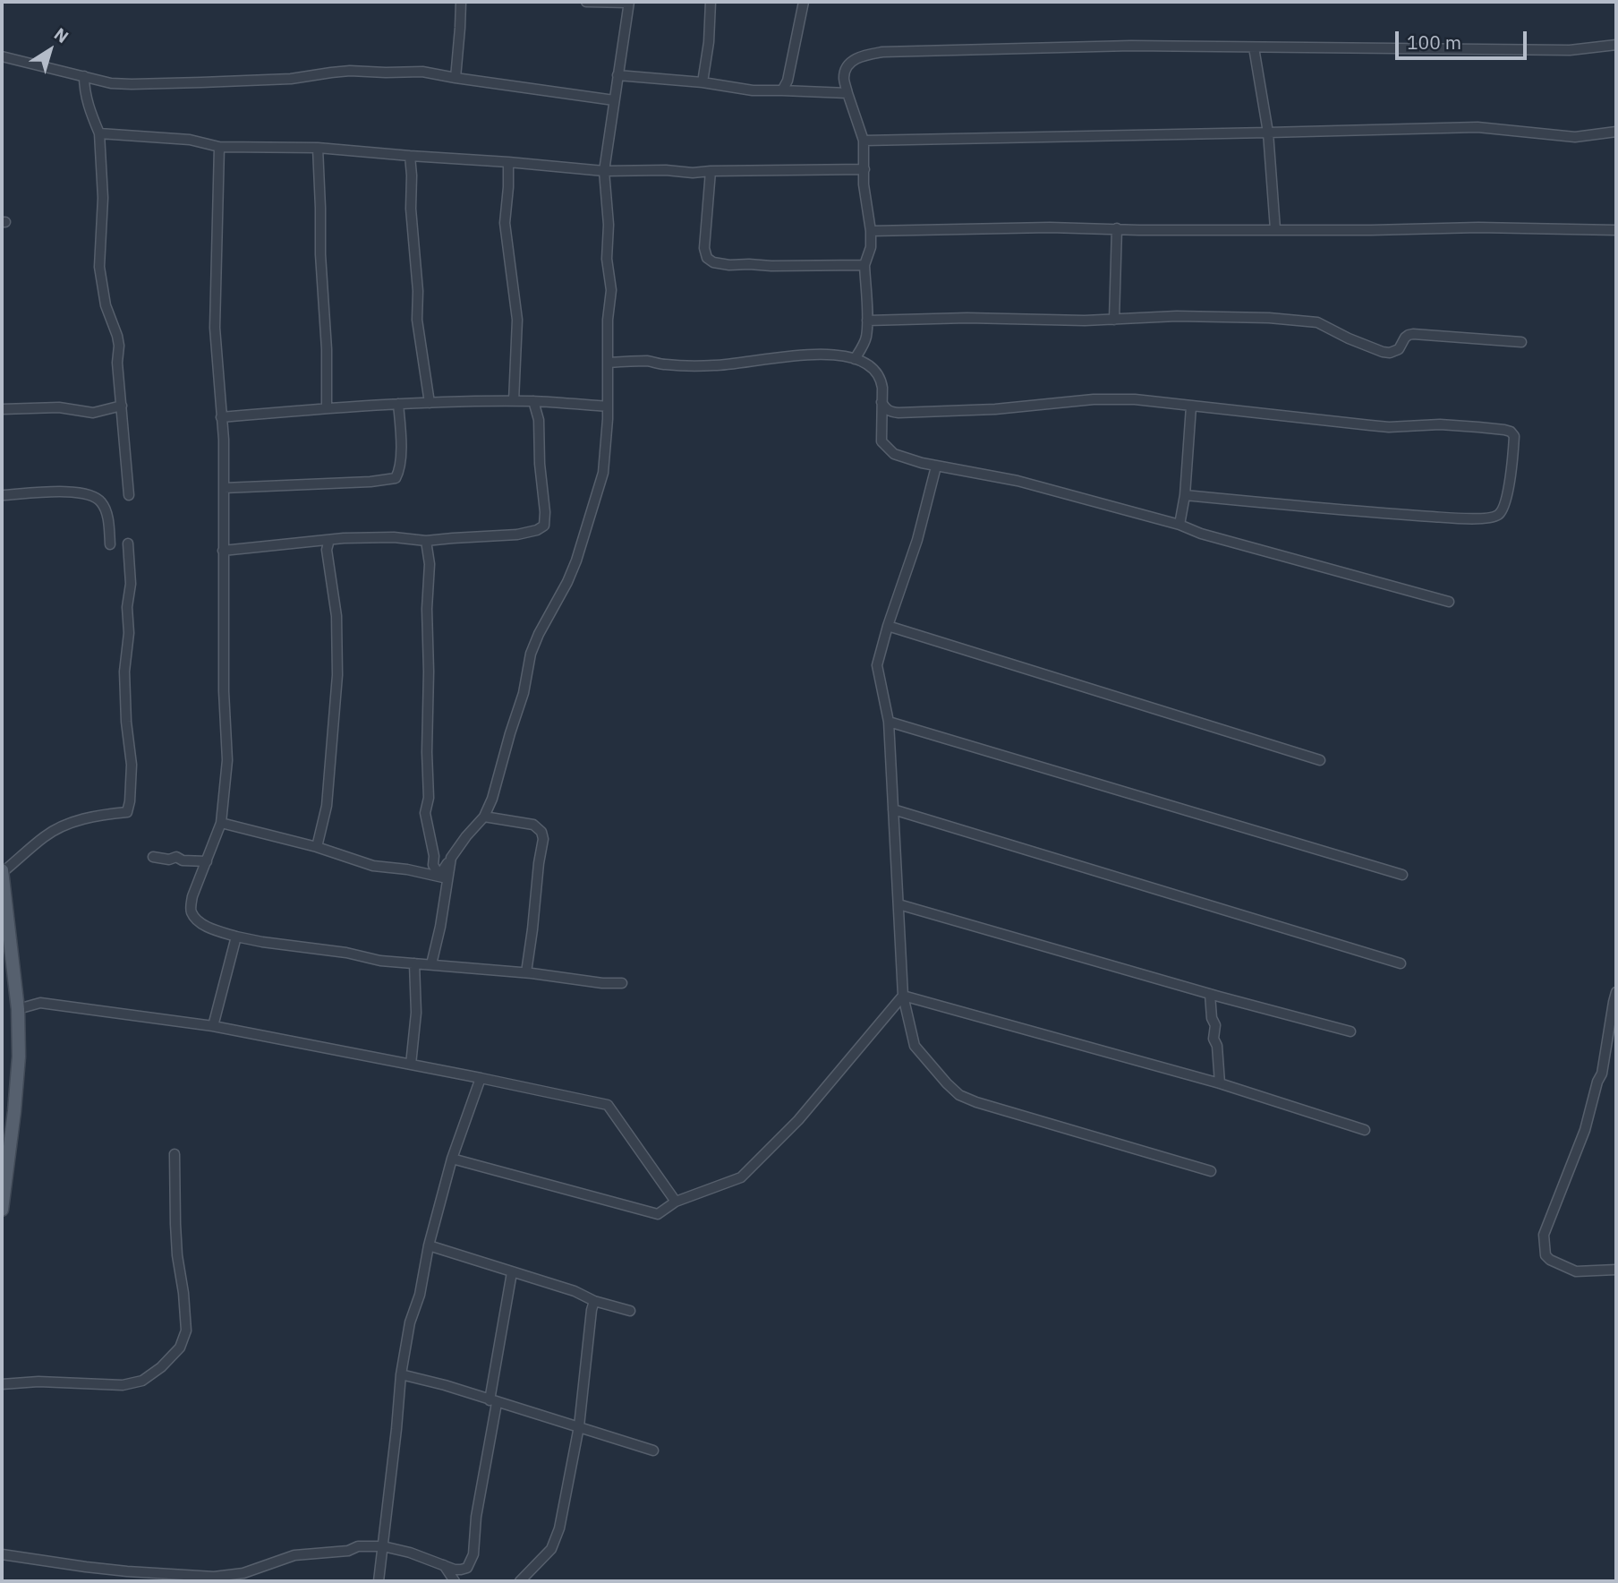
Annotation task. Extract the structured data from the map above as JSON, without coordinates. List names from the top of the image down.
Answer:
{
  "scale_bar": "100 m",
  "north": "top right"
}
